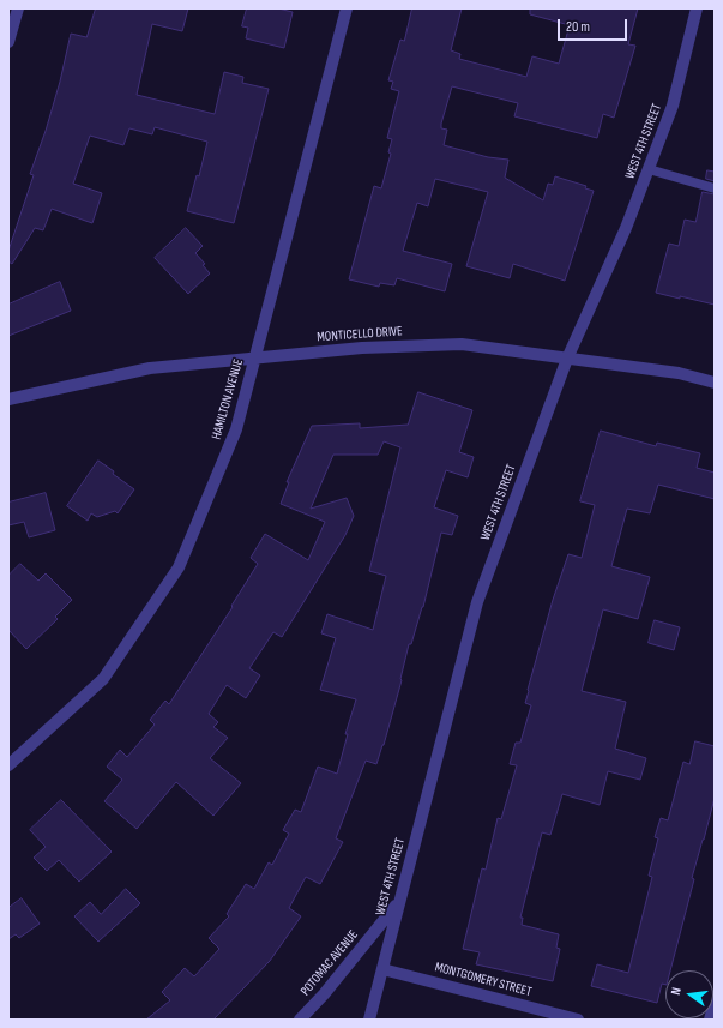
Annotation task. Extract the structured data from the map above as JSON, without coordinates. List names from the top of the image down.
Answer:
{
  "streets": {
    "street": [
      "WEST 4TH STREET",
      "MONTICELLO DRIVE",
      "HAMILTON AVENUE",
      "POTOMAC AVENUE",
      "MONTGOMERY STREET"
    ]
  },
  "crossings": [
    ["WEST 4TH STREET", "MONTICELLO DRIVE"],
    ["WEST 4TH STREET", "POTOMAC AVENUE"],
    ["WEST 4TH STREET", "MONTGOMERY STREET"],
    ["MONTICELLO DRIVE", "HAMILTON AVENUE"]
  ],
  "scale_bar": "20 m",
  "north": "left"
}
